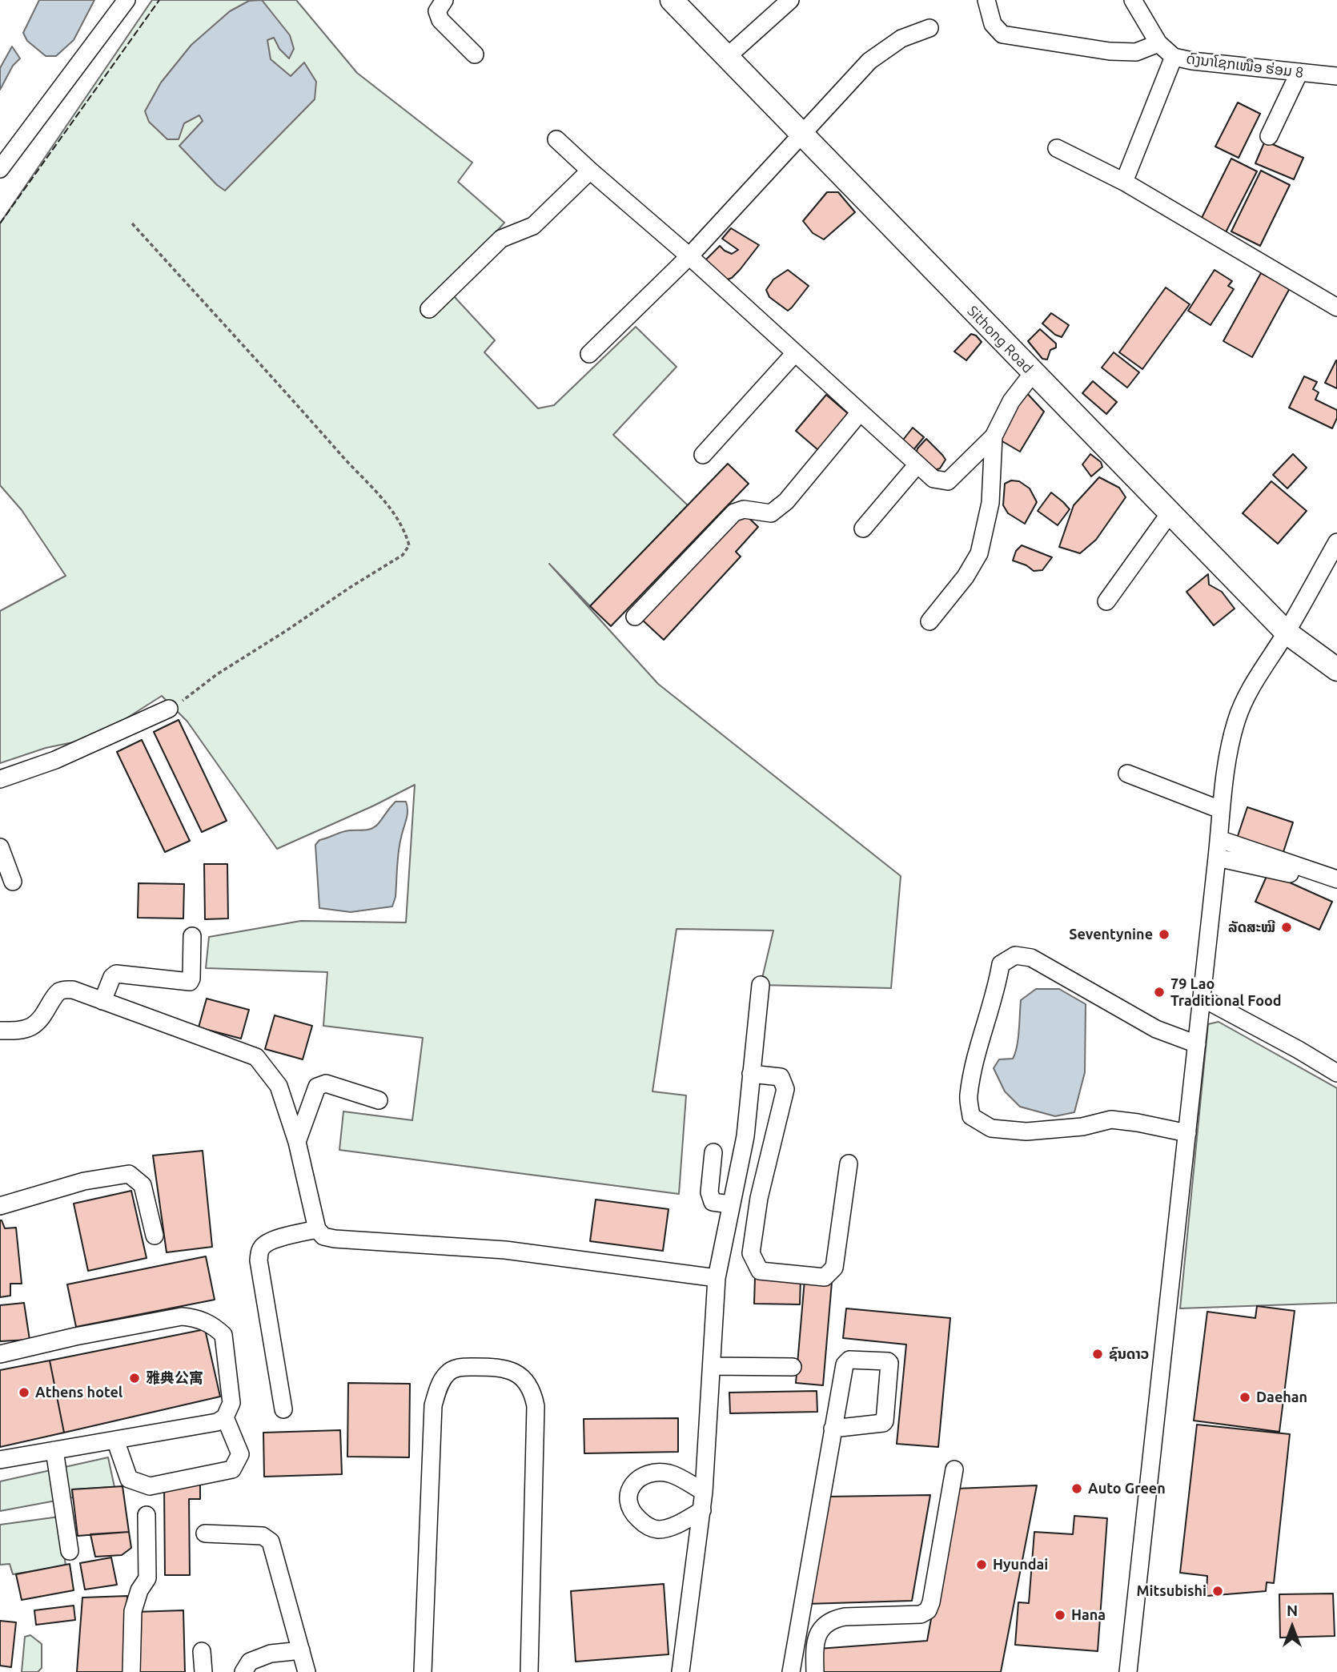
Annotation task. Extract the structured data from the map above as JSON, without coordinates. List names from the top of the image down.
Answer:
{
  "streets": {
    "main road": ["Sithong Road"],
    "street": ["ດົງນາໂຊກເໜືອ ຮ່ອມ 8"]
  },
  "places": [
    "ລັດສະໝີ",
    "Seventynine",
    "79 Lao Traditional Food",
    "ຊົນດາວ",
    "雅典公寓",
    "Athens hotel",
    "Daehan",
    "Auto Green",
    "Hyundai",
    "Mitsubishi",
    "Hana"
  ],
  "north": "top"
}
